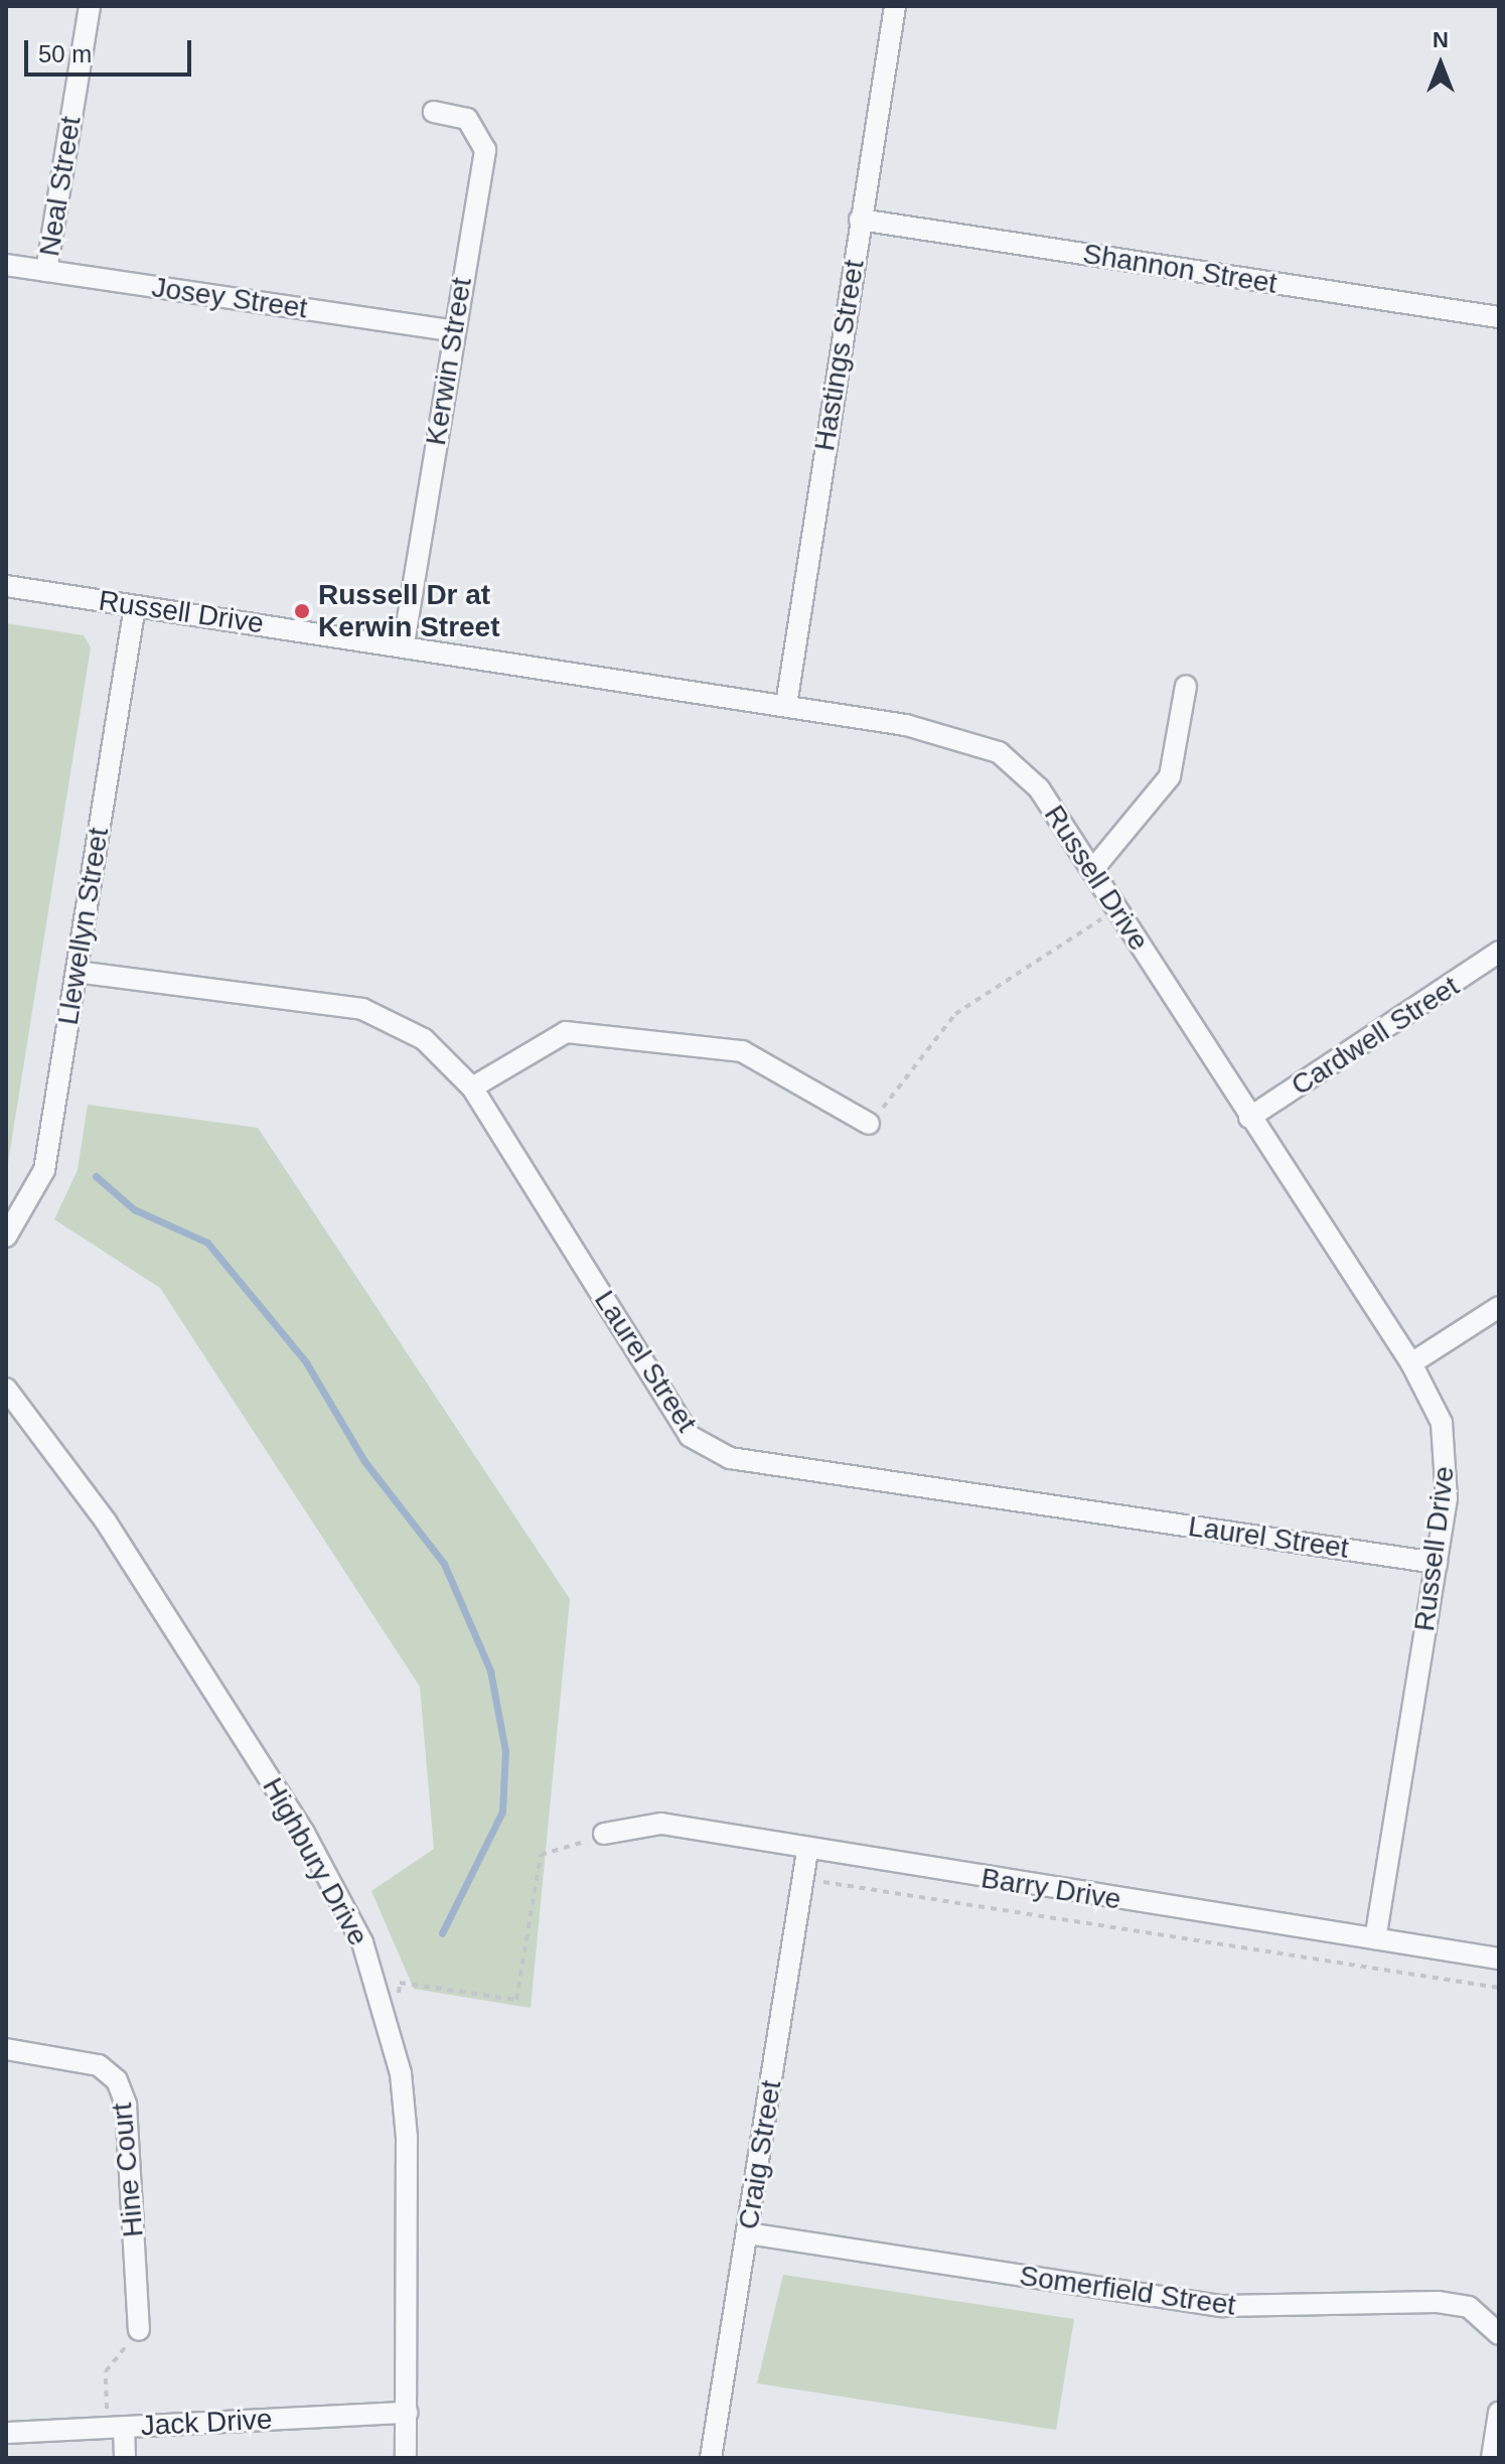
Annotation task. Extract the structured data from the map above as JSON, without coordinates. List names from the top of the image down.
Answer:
{
  "streets": {
    "street": [
      "Neal Street",
      "Shannon Street",
      "Josey Street",
      "Hastings Street",
      "Kerwin Street",
      "Russell Drive",
      "Llewellyn Street",
      "Cardwell Street",
      "Laurel Street",
      "Highbury Drive",
      "Barry Drive",
      "Craig Street",
      "Hine Court",
      "Somerfield Street",
      "Jack Drive"
    ]
  },
  "crossings": [
    ["Neal Street", "Josey Street"],
    ["Shannon Street", "Hastings Street"],
    ["Josey Street", "Kerwin Street"],
    ["Hastings Street", "Russell Drive"],
    ["Kerwin Street", "Russell Drive"],
    ["Russell Drive", "Llewellyn Street"],
    ["Russell Drive", "Cardwell Street"],
    ["Russell Drive", "Laurel Street"],
    ["Russell Drive", "Barry Drive"],
    ["Llewellyn Street", "Laurel Street"],
    ["Highbury Drive", "Jack Drive"],
    ["Barry Drive", "Craig Street"],
    ["Craig Street", "Somerfield Street"]
  ],
  "places": ["Russell Dr at Kerwin Street"],
  "scale_bar": "50 m",
  "north": "top"
}
